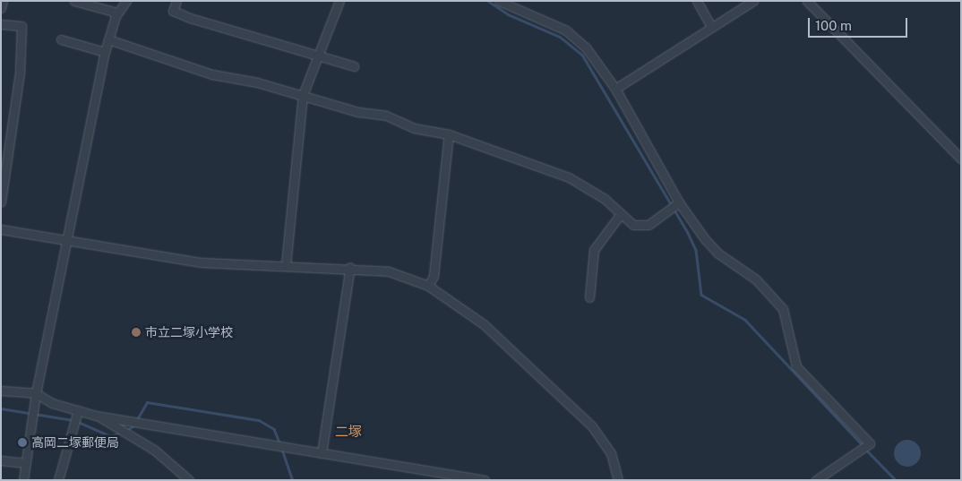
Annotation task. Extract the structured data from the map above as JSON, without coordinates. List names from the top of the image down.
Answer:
{
  "districts": ["二塚"],
  "places": ["市立二塚小学校", "高岡二塚郵便局"],
  "scale_bar": "100 m"
}
